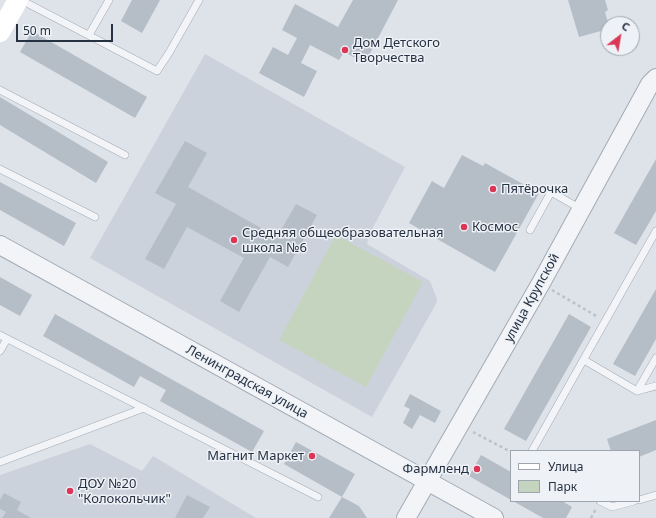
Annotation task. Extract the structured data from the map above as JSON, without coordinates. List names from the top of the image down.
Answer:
{
  "streets": {
    "street": ["улица Крупской", "Ленинградская улица"]
  },
  "crossings": [
    ["улица Крупской", "Ленинградская улица"]
  ],
  "places": [
    "Дом Детского Творчества",
    "Пятёрочка",
    "Космос",
    "Средняя общеобразовательная школа №6",
    "Магнит Маркет",
    "Фармленд",
    "ДОУ №20 \"Колокольчик\""
  ],
  "legend": ["Улица", "Парк"],
  "scale_bar": "50 m",
  "north": "top right"
}
